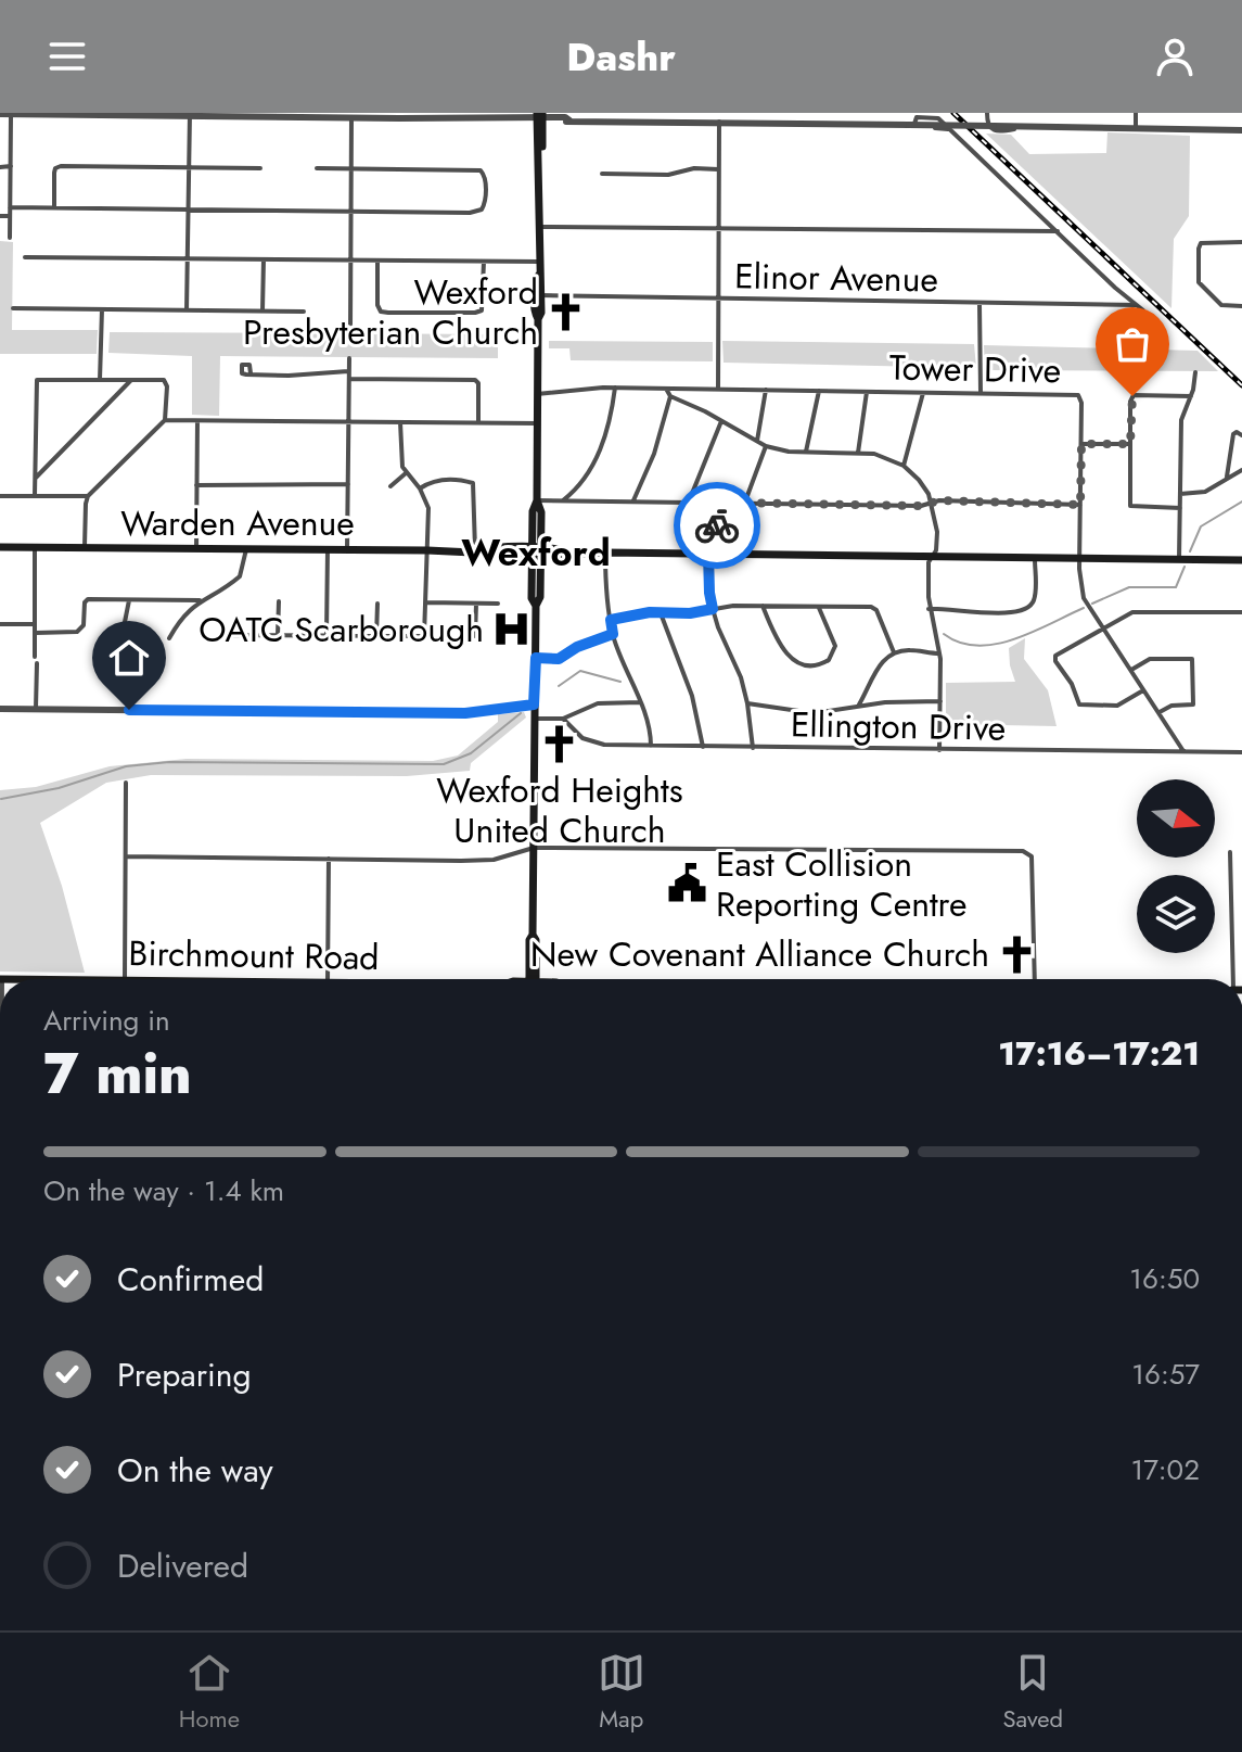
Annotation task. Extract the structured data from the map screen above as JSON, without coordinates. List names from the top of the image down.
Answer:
{
  "streets": {
    "main road": ["Warden Avenue"],
    "street": ["Elinor Avenue", "Tower Drive", "Ellington Drive"]
  },
  "crossings": [
    ["Tower Drive", "Warden Avenue"],
    ["Tower Drive", "Ellington Drive"]
  ],
  "districts": ["Wexford"],
  "places": {
    "church": ["Wexford Presbyterian Church", "Wexford Heights United Church", "New Covenant Alliance Church"],
    "hospital": ["OATC Scarborough"],
    "public building": ["East Collision Reporting Centre"]
  },
  "north": "right",
  "page": {
    "header": "Dashr",
    "heading": ["7 min", "Arriving in", "17:16–17:21"],
    "bar": "On the way · 1.4 km",
    "list": [
      ["Confirmed", "16:50"],
      ["Preparing", "16:57"],
      ["On the way", "17:02"],
      "Delivered"
    ],
    "tabs": ["Home", "Map", "Saved"]
  }
}
